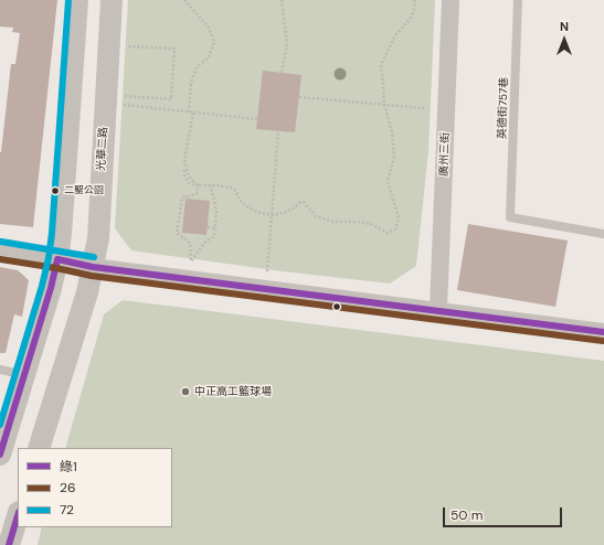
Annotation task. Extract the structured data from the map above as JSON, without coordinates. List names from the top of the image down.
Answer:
{
  "streets": {
    "street": ["光華二路", "廣州三街"],
    "lane": ["英德街757巷"]
  },
  "places": ["二聖公園", "中正高工籃球場"],
  "lines": ["transit line 72", "transit line 綠1", "transit line 26"],
  "legend": ["綠1", "26", "72"],
  "scale_bar": "50 m",
  "north": "top"
}
